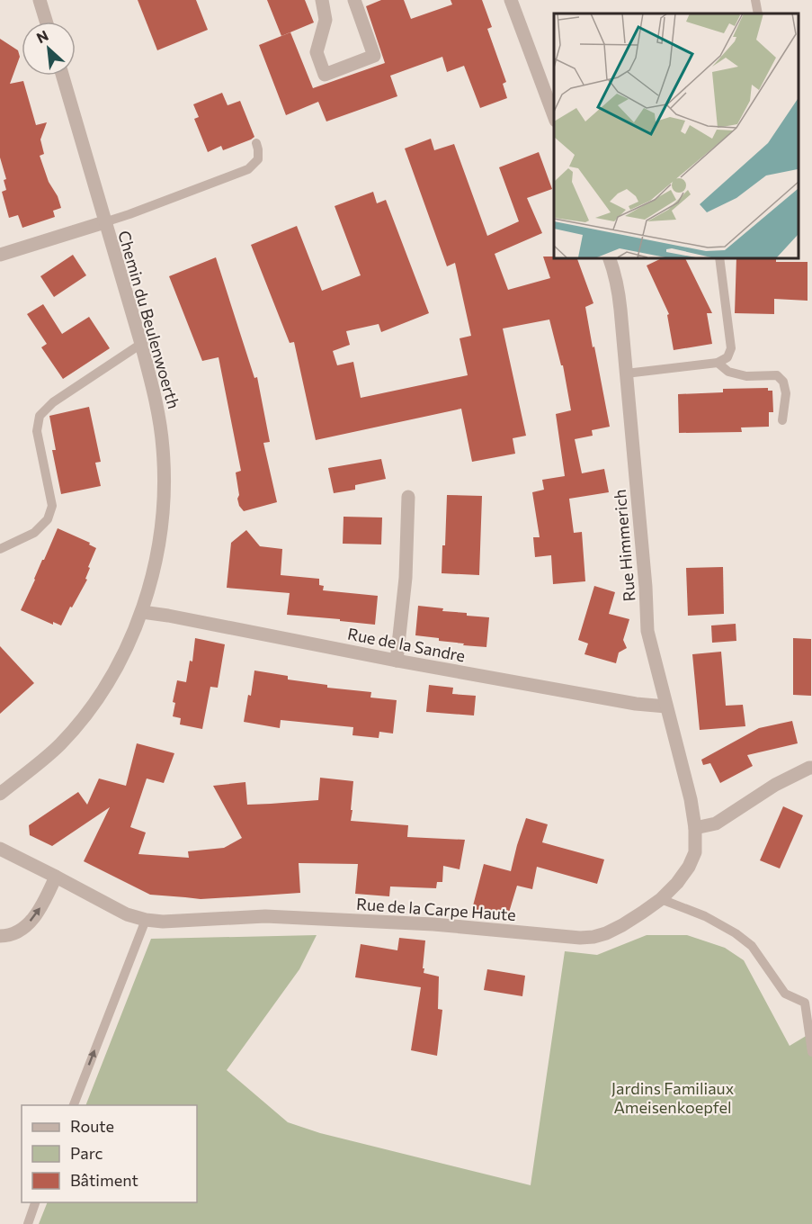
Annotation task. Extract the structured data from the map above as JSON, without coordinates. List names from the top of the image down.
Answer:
{
  "streets": {
    "street": [
      "Chemin du Beulenwoerth",
      "Rue Himmerich",
      "Rue de la Sandre",
      "Rue de la Carpe Haute"
    ]
  },
  "crossings": [
    ["Chemin du Beulenwoerth", "Rue de la Sandre"],
    ["Rue Himmerich", "Rue de la Sandre"],
    ["Rue Himmerich", "Rue de la Carpe Haute"]
  ],
  "parks": ["Jardins Familiaux Ameisenkoepfel"],
  "legend": ["Route", "Parc", "Bâtiment"],
  "north": "top left"
}
